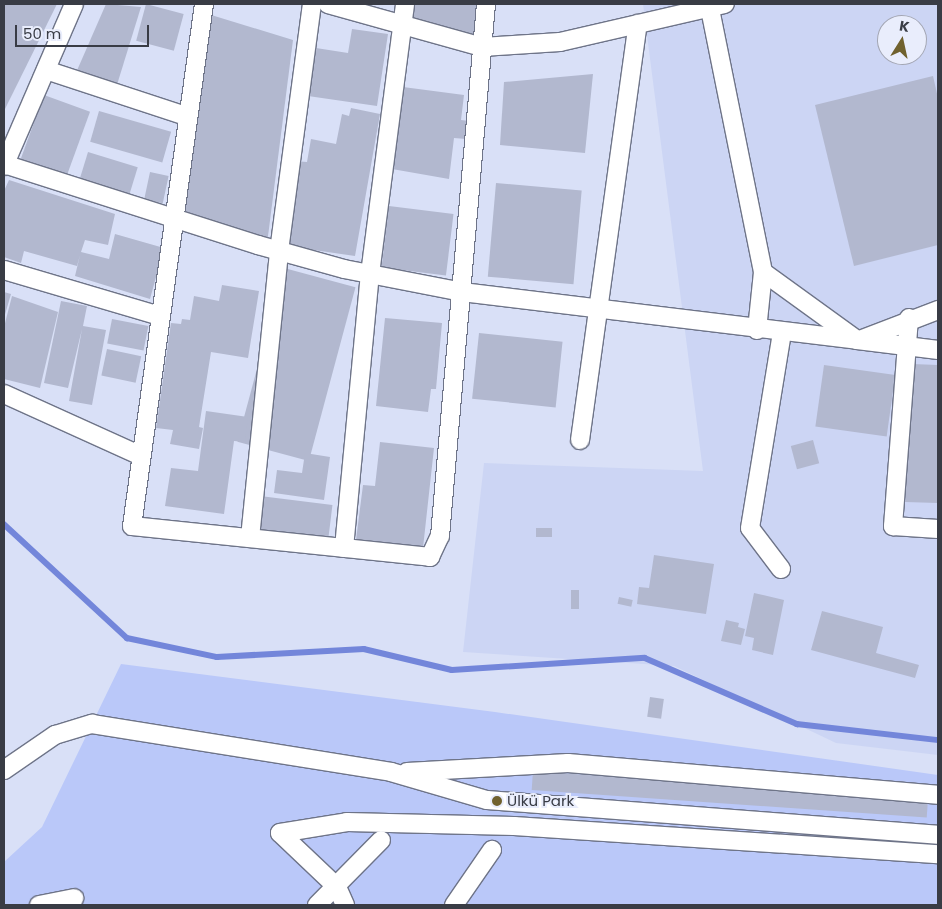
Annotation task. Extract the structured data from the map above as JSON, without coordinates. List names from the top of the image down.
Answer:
{
  "places": ["Ülkü Park"],
  "scale_bar": "50 m",
  "north": "top"
}
